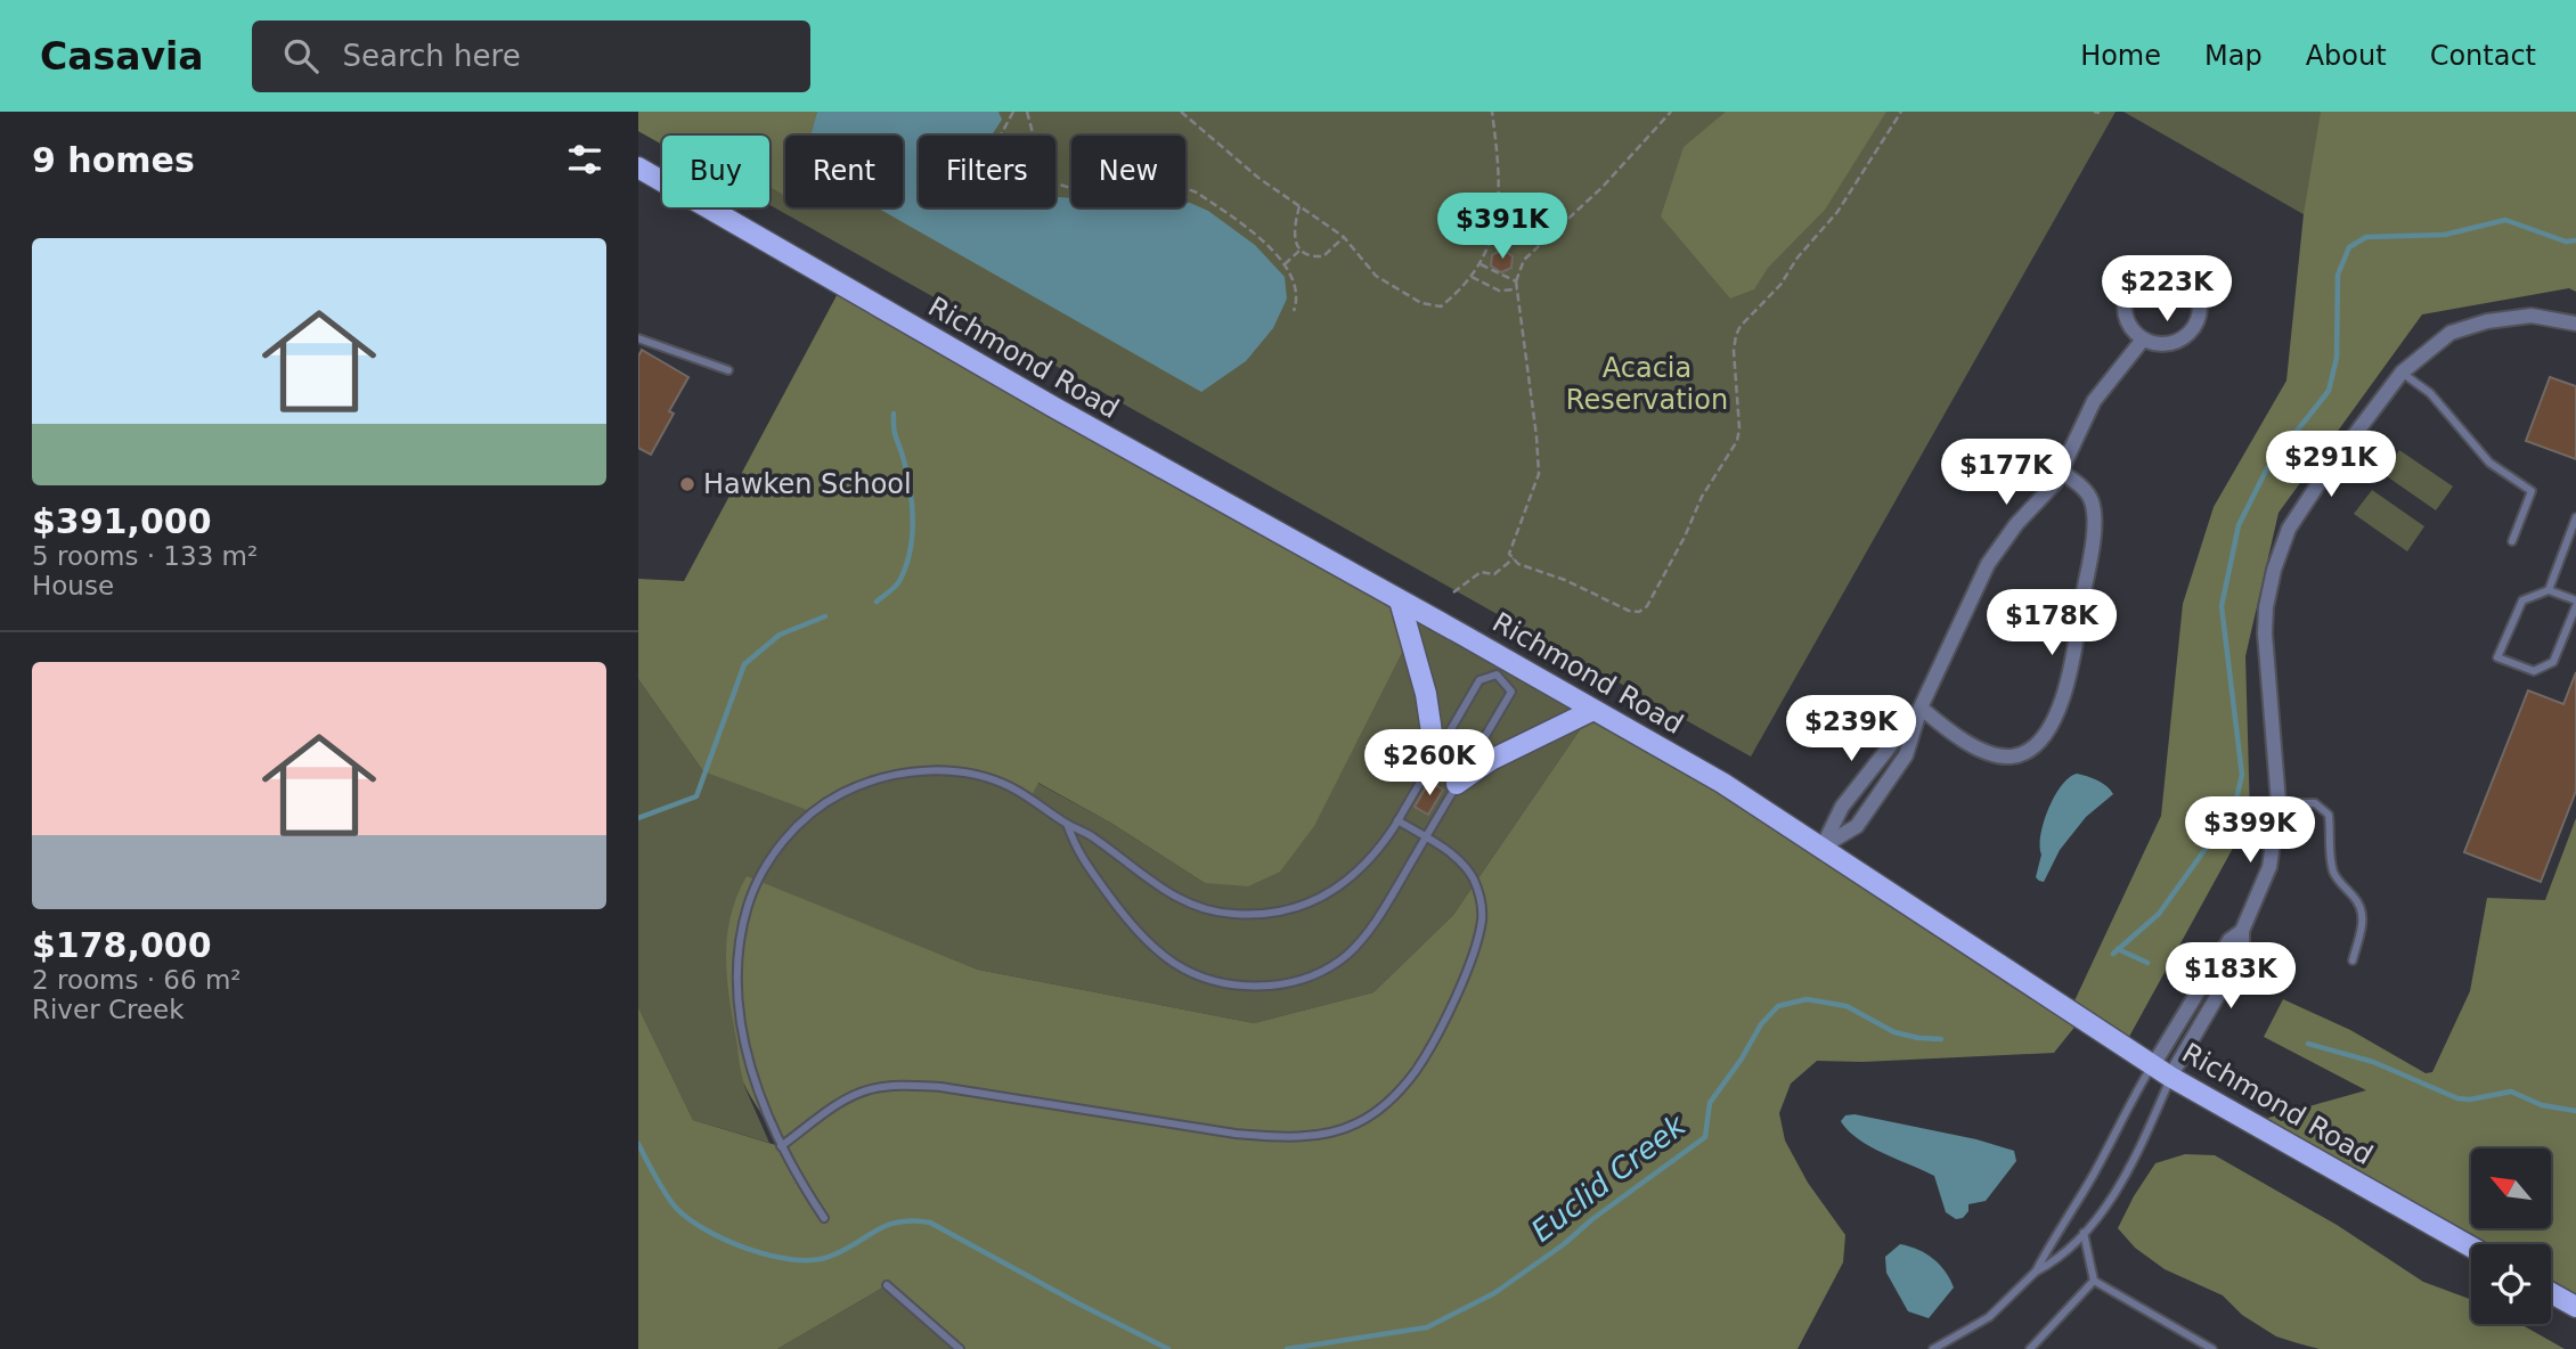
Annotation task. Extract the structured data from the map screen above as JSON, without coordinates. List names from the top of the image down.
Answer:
{
  "streets": {
    "main road": ["Richmond Road"]
  },
  "water": ["Euclid Creek"],
  "parks": ["Acacia Reservation"],
  "places": ["Hawken School"],
  "north": "top left",
  "page": {
    "header": "Casavia",
    "search": "Search here",
    "nav": [
      "Home",
      "Map",
      "About",
      "Contact"
    ],
    "heading": "9 homes",
    "chip": [
      "Buy",
      "Rent",
      "Filters",
      "New"
    ],
    "price": [
      "$391K",
      "$223K",
      "$291K",
      "$177K",
      "$178K",
      "$239K",
      "$260K",
      "$399K",
      "$183K"
    ],
    "list": [
      {
        "name": "$391,000",
        "note": "5 rooms · 133 m² · House"
      },
      {
        "name": "$178,000",
        "note": "2 rooms · 66 m² · River Creek"
      }
    ]
  }
}
